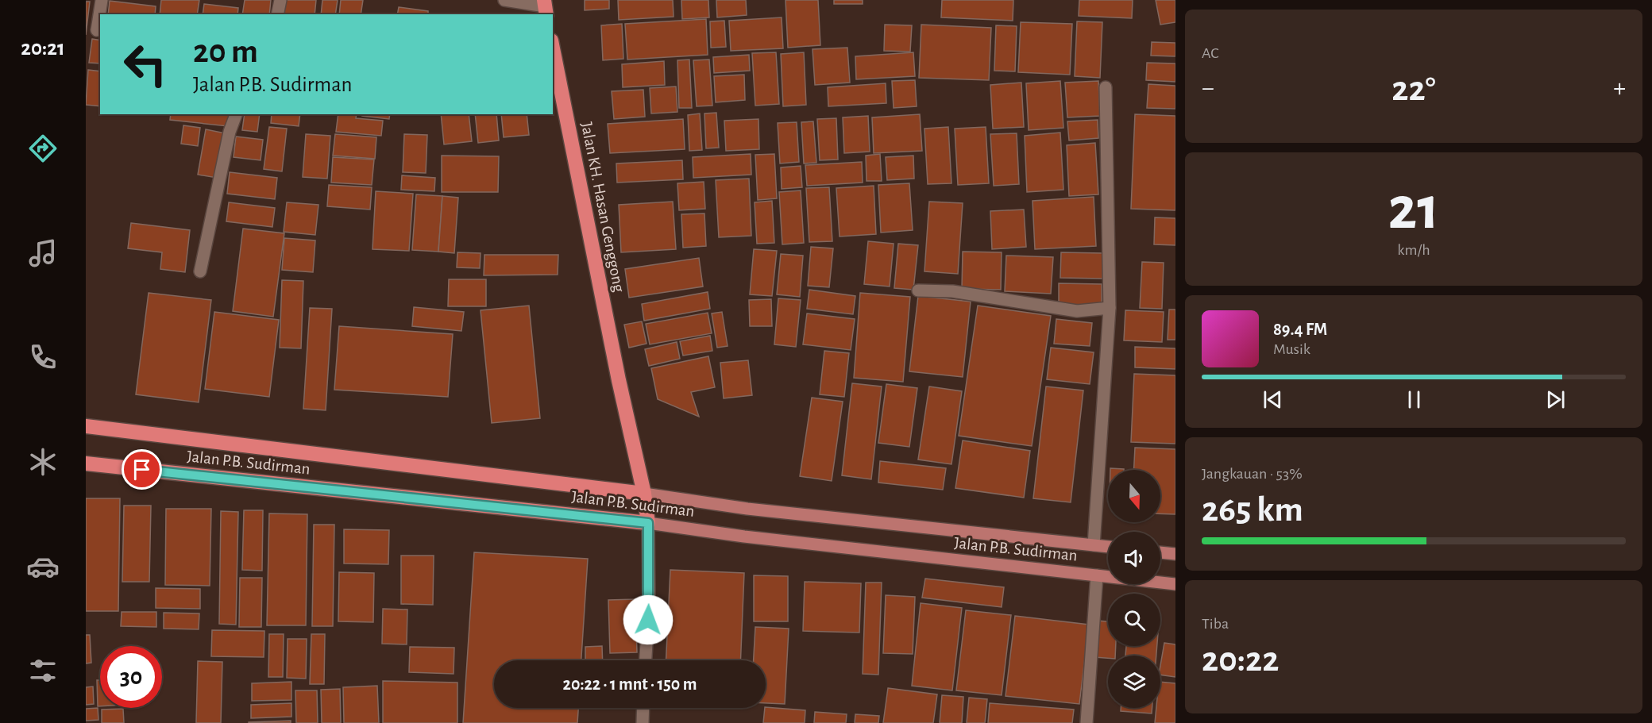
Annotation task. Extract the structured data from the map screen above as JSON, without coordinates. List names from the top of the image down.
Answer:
{
  "streets": {
    "highway": ["Jalan KH. Hasan Genggong", "Jalan P.B. Sudirman"]
  },
  "crossings": [
    ["Jalan KH. Hasan Genggong", "Jalan P.B. Sudirman"]
  ],
  "north": "bottom",
  "page": {
    "tabs": "20:21",
    "tile": [
      "AC",
      ["21", "km/h"],
      ["Jangkauan · 53%", "265 km"],
      ["Tiba", "20:22"]
    ],
    "turn": ["20 m", "Jalan P.B. Sudirman"],
    "heat": ["−", "22°", "+"],
    "song": ["89.4 FM", "Musik"],
    "limit": "30",
    "trip": "20:22 · 1 mnt · 150 m"
  }
}
